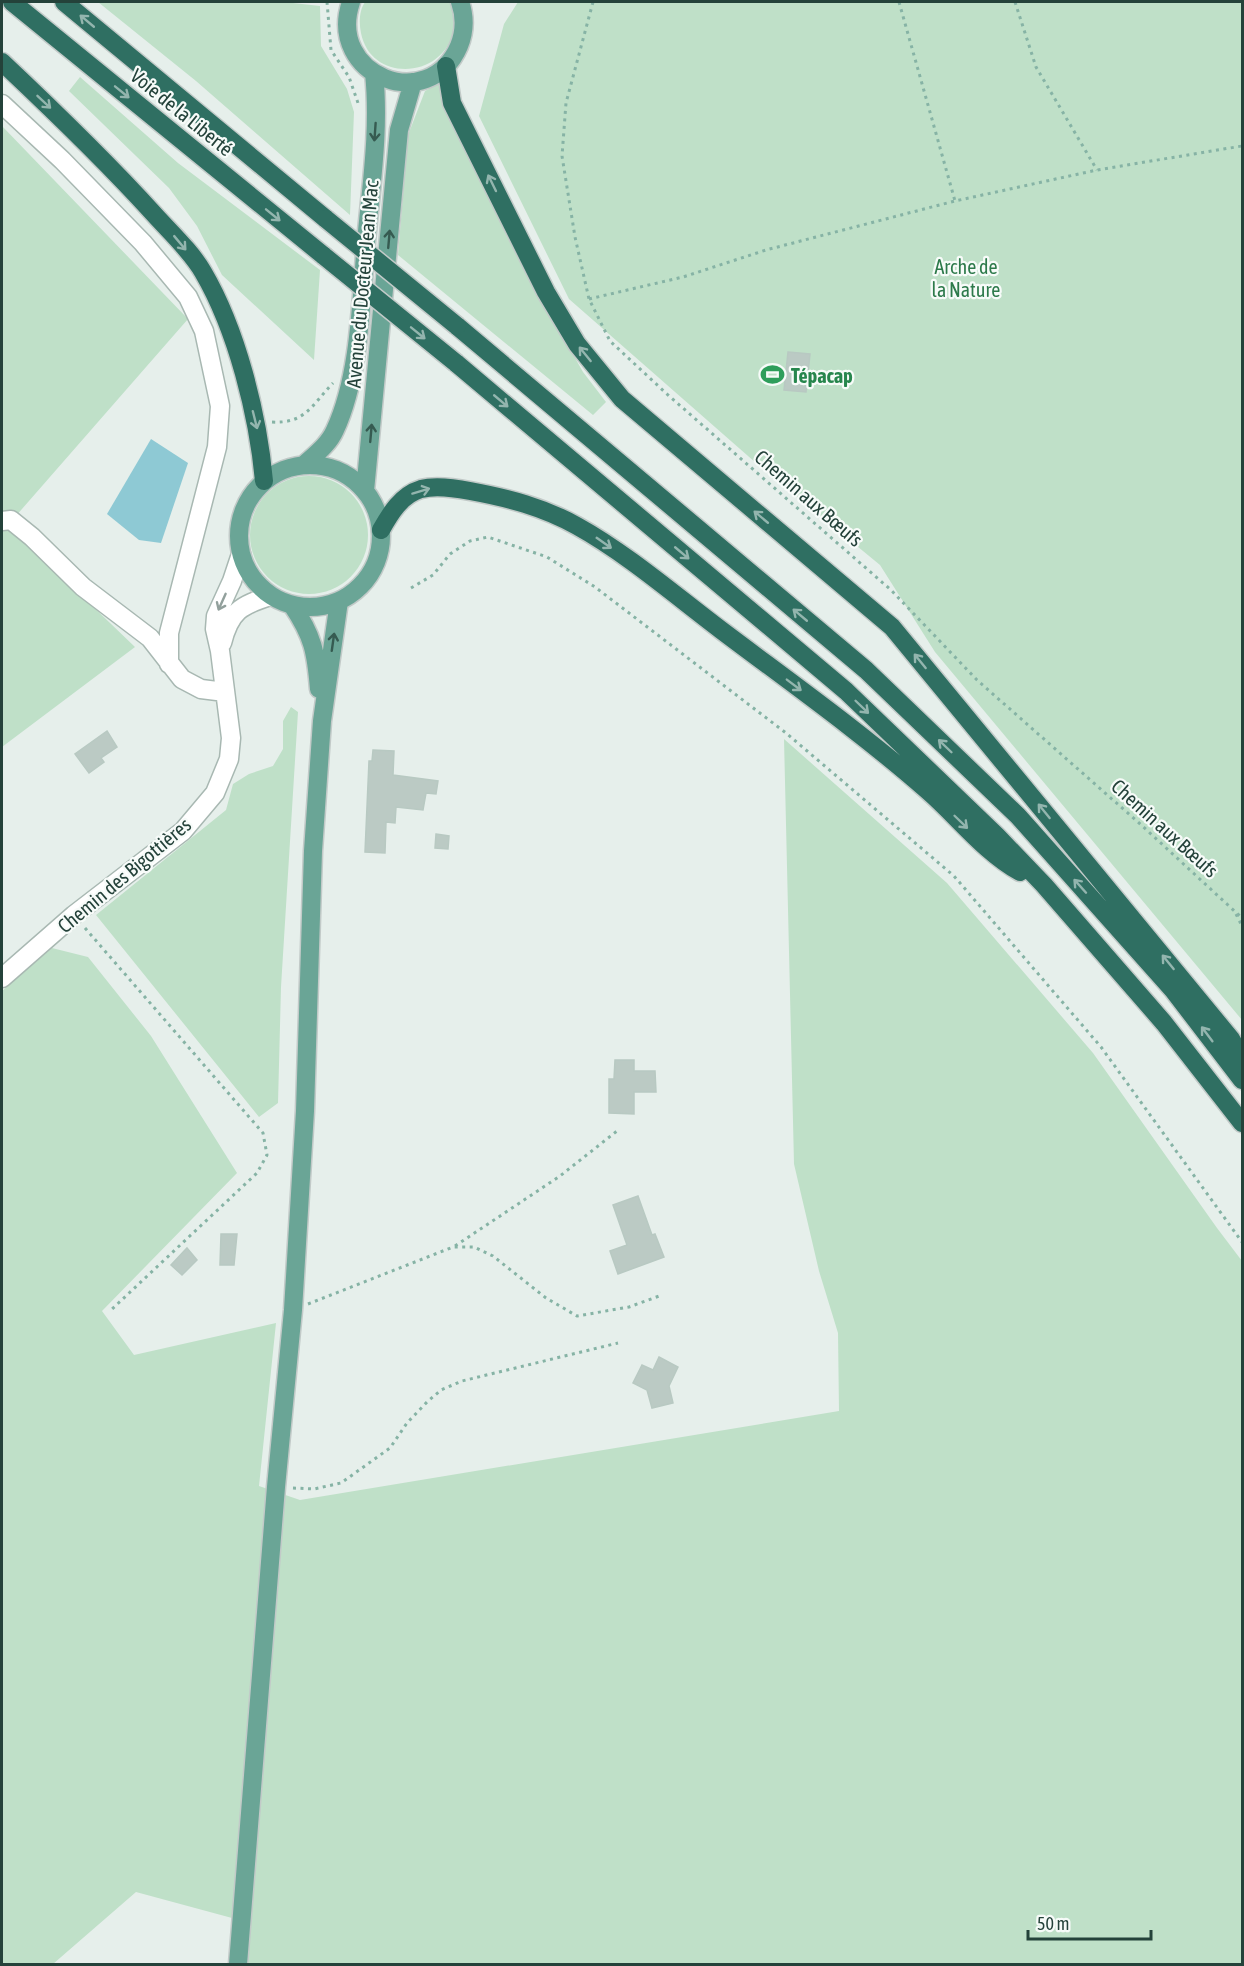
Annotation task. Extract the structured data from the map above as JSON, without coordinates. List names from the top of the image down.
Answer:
{
  "streets": {
    "highway": ["Voie de la Liberté"],
    "main road": ["Avenue du Docteur Jean Mac"],
    "street": ["Chemin des Bigottières"],
    "path": ["Chemin aux Bœufs"]
  },
  "crossings": [
    ["Avenue du Docteur Jean Mac", "Chemin des Bigottières"]
  ],
  "parks": ["Arche de la Nature"],
  "places": {
    "sports": ["Tépacap"]
  },
  "scale_bar": "50 m"
}
